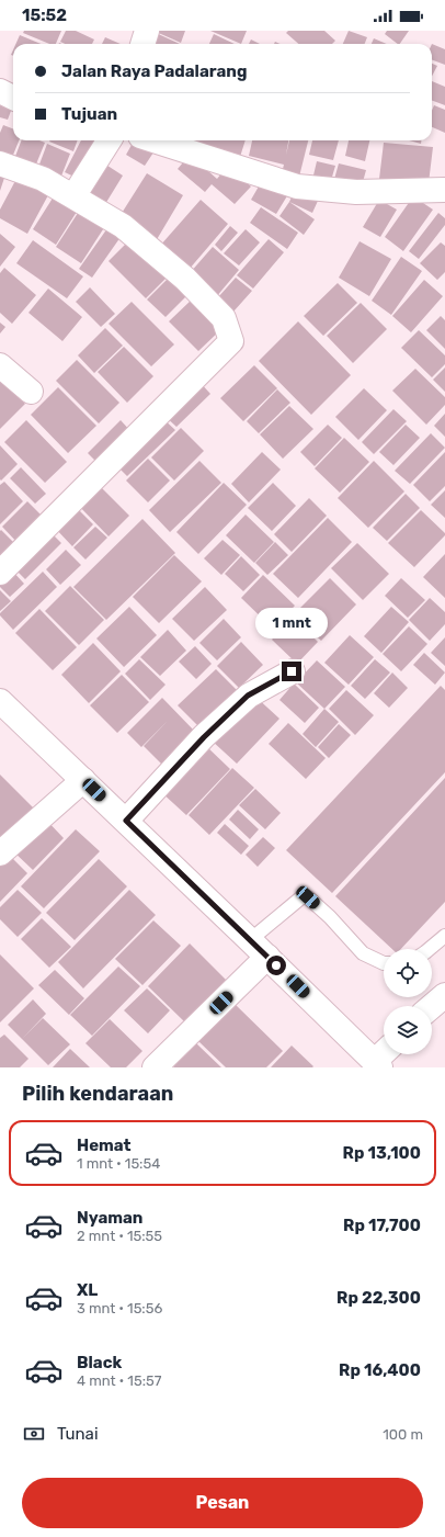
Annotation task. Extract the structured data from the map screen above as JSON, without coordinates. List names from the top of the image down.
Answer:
{
  "page": {
    "status": "15:52",
    "banner": ["Jalan Raya Padalarang", "Tujuan"],
    "bubble": "1 mnt",
    "heading": "Pilih kendaraan",
    "list": [
      {
        "name": "Hemat",
        "note": "1 mnt · 15:54",
        "value": "Rp 13,100"
      },
      {
        "name": "Nyaman",
        "note": "2 mnt · 15:55",
        "value": "Rp 17,700"
      },
      {
        "name": "XL",
        "note": "3 mnt · 15:56",
        "value": "Rp 22,300"
      },
      {
        "name": "Black",
        "note": "4 mnt · 15:57",
        "value": "Rp 16,400"
      }
    ],
    "pay": ["Tunai", "100 m"],
    "buttons": "Pesan"
  }
}
